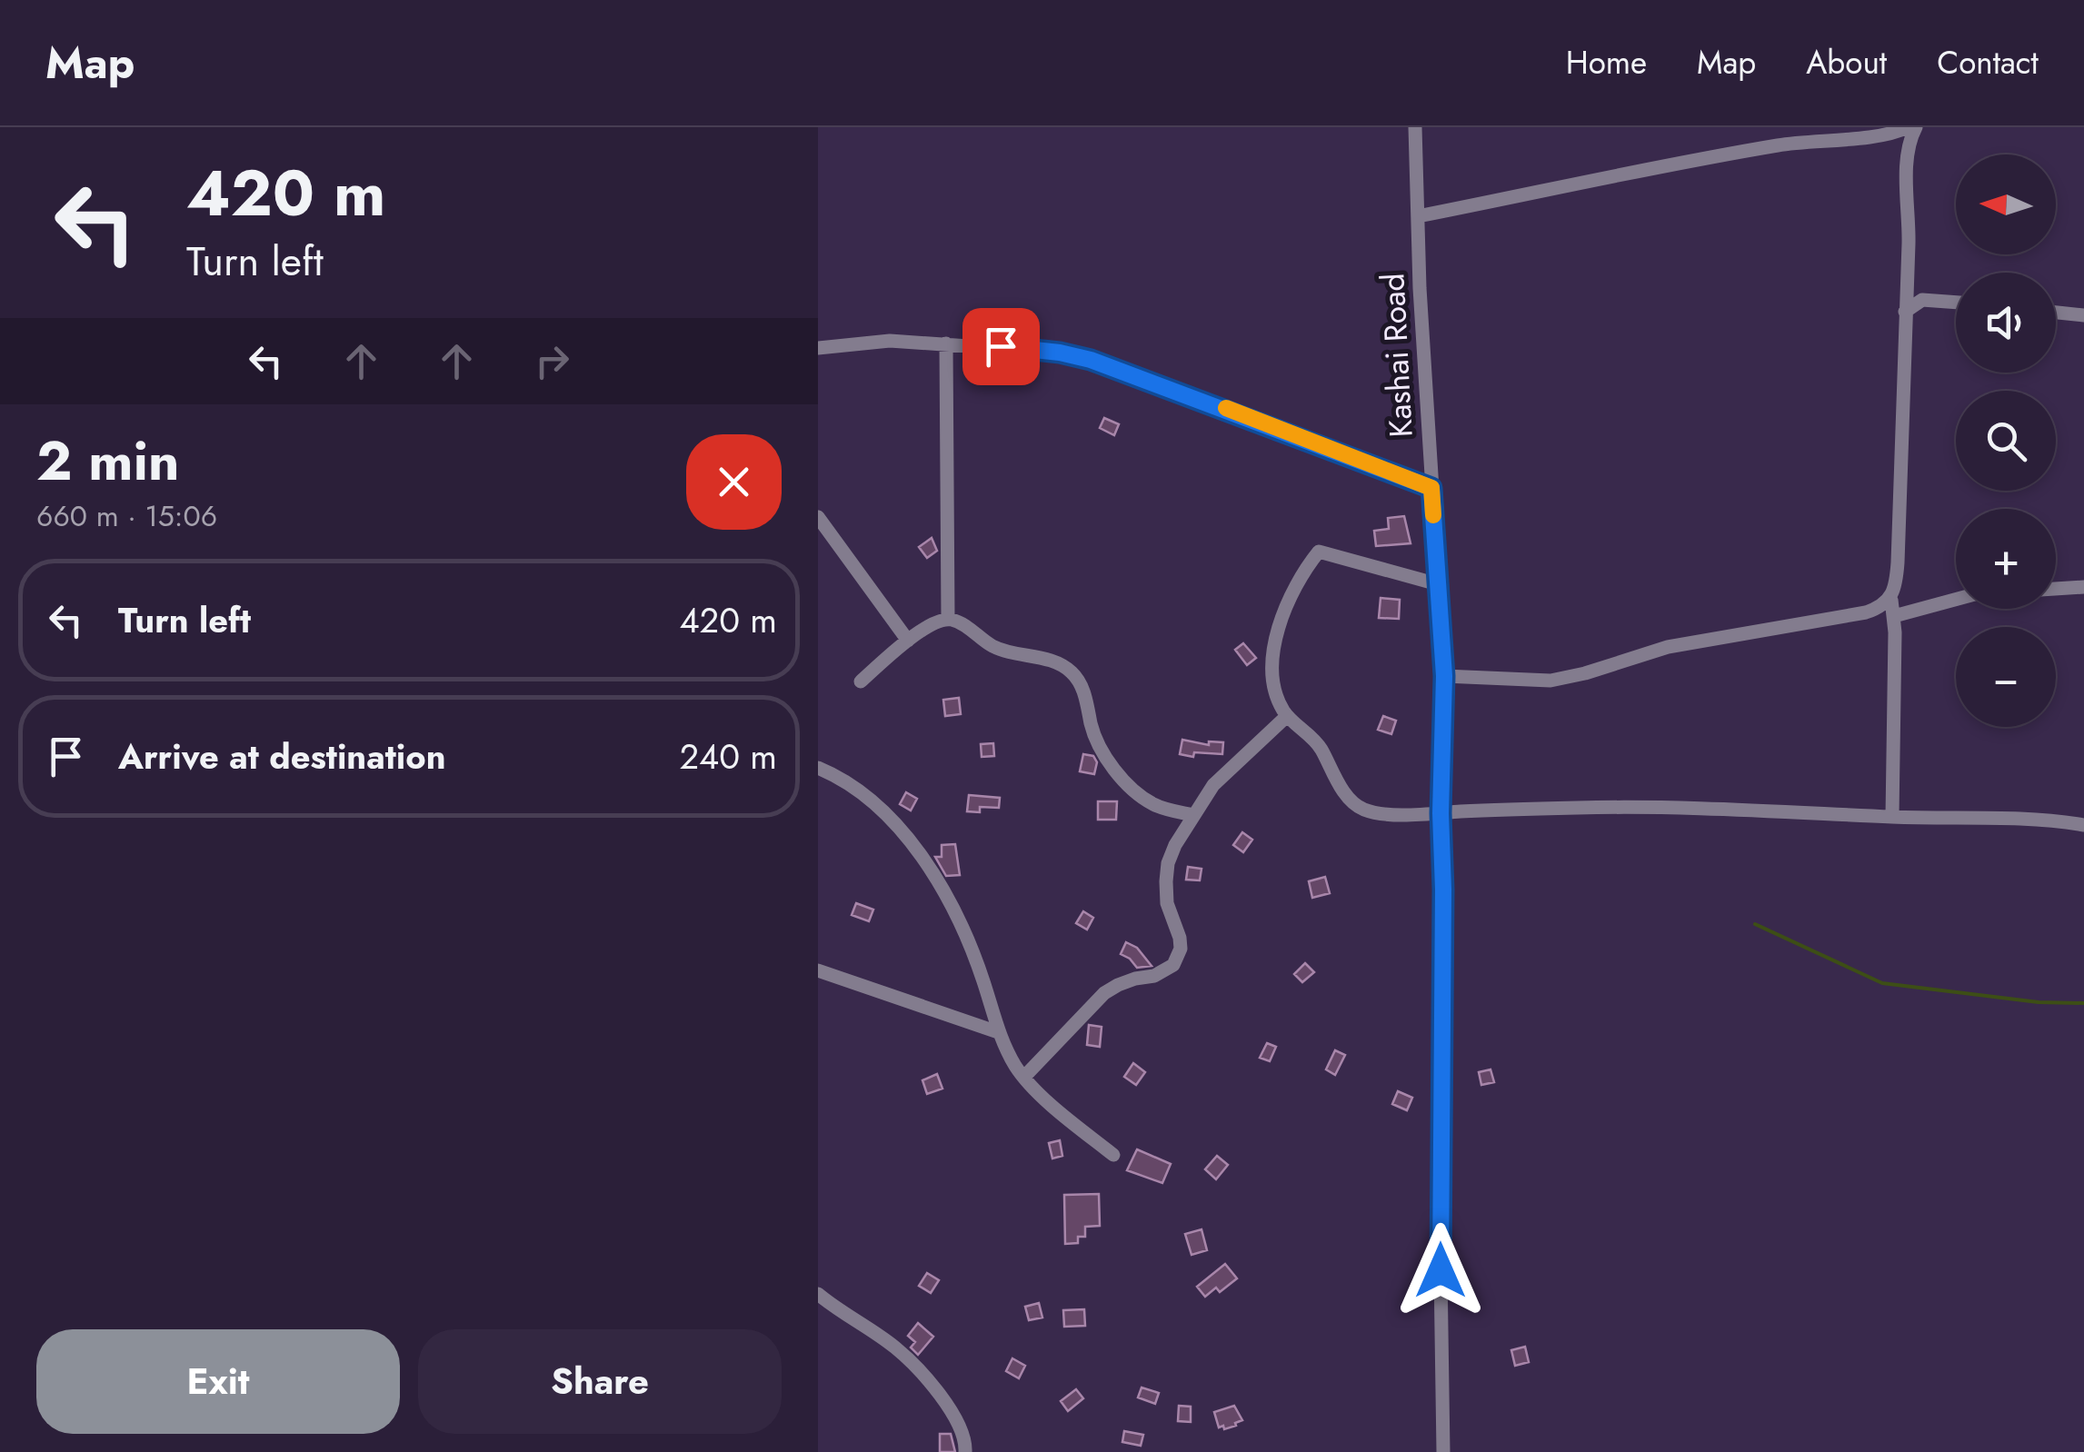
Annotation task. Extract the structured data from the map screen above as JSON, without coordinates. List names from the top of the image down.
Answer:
{
  "streets": {
    "street": ["Kashai Road"]
  },
  "north": "left",
  "page": {
    "header": "Map",
    "nav": [
      "Home",
      "Map",
      "About",
      "Contact"
    ],
    "turn": ["420 m", "Turn left"],
    "map_buttons": ["+", "−"],
    "heading": ["2 min", "660 m · 15:06"],
    "list": [
      {
        "name": "Turn left",
        "value": "420 m"
      },
      {
        "name": "Arrive at destination",
        "value": "240 m"
      }
    ],
    "buttons": ["Exit", "Share"]
  }
}
